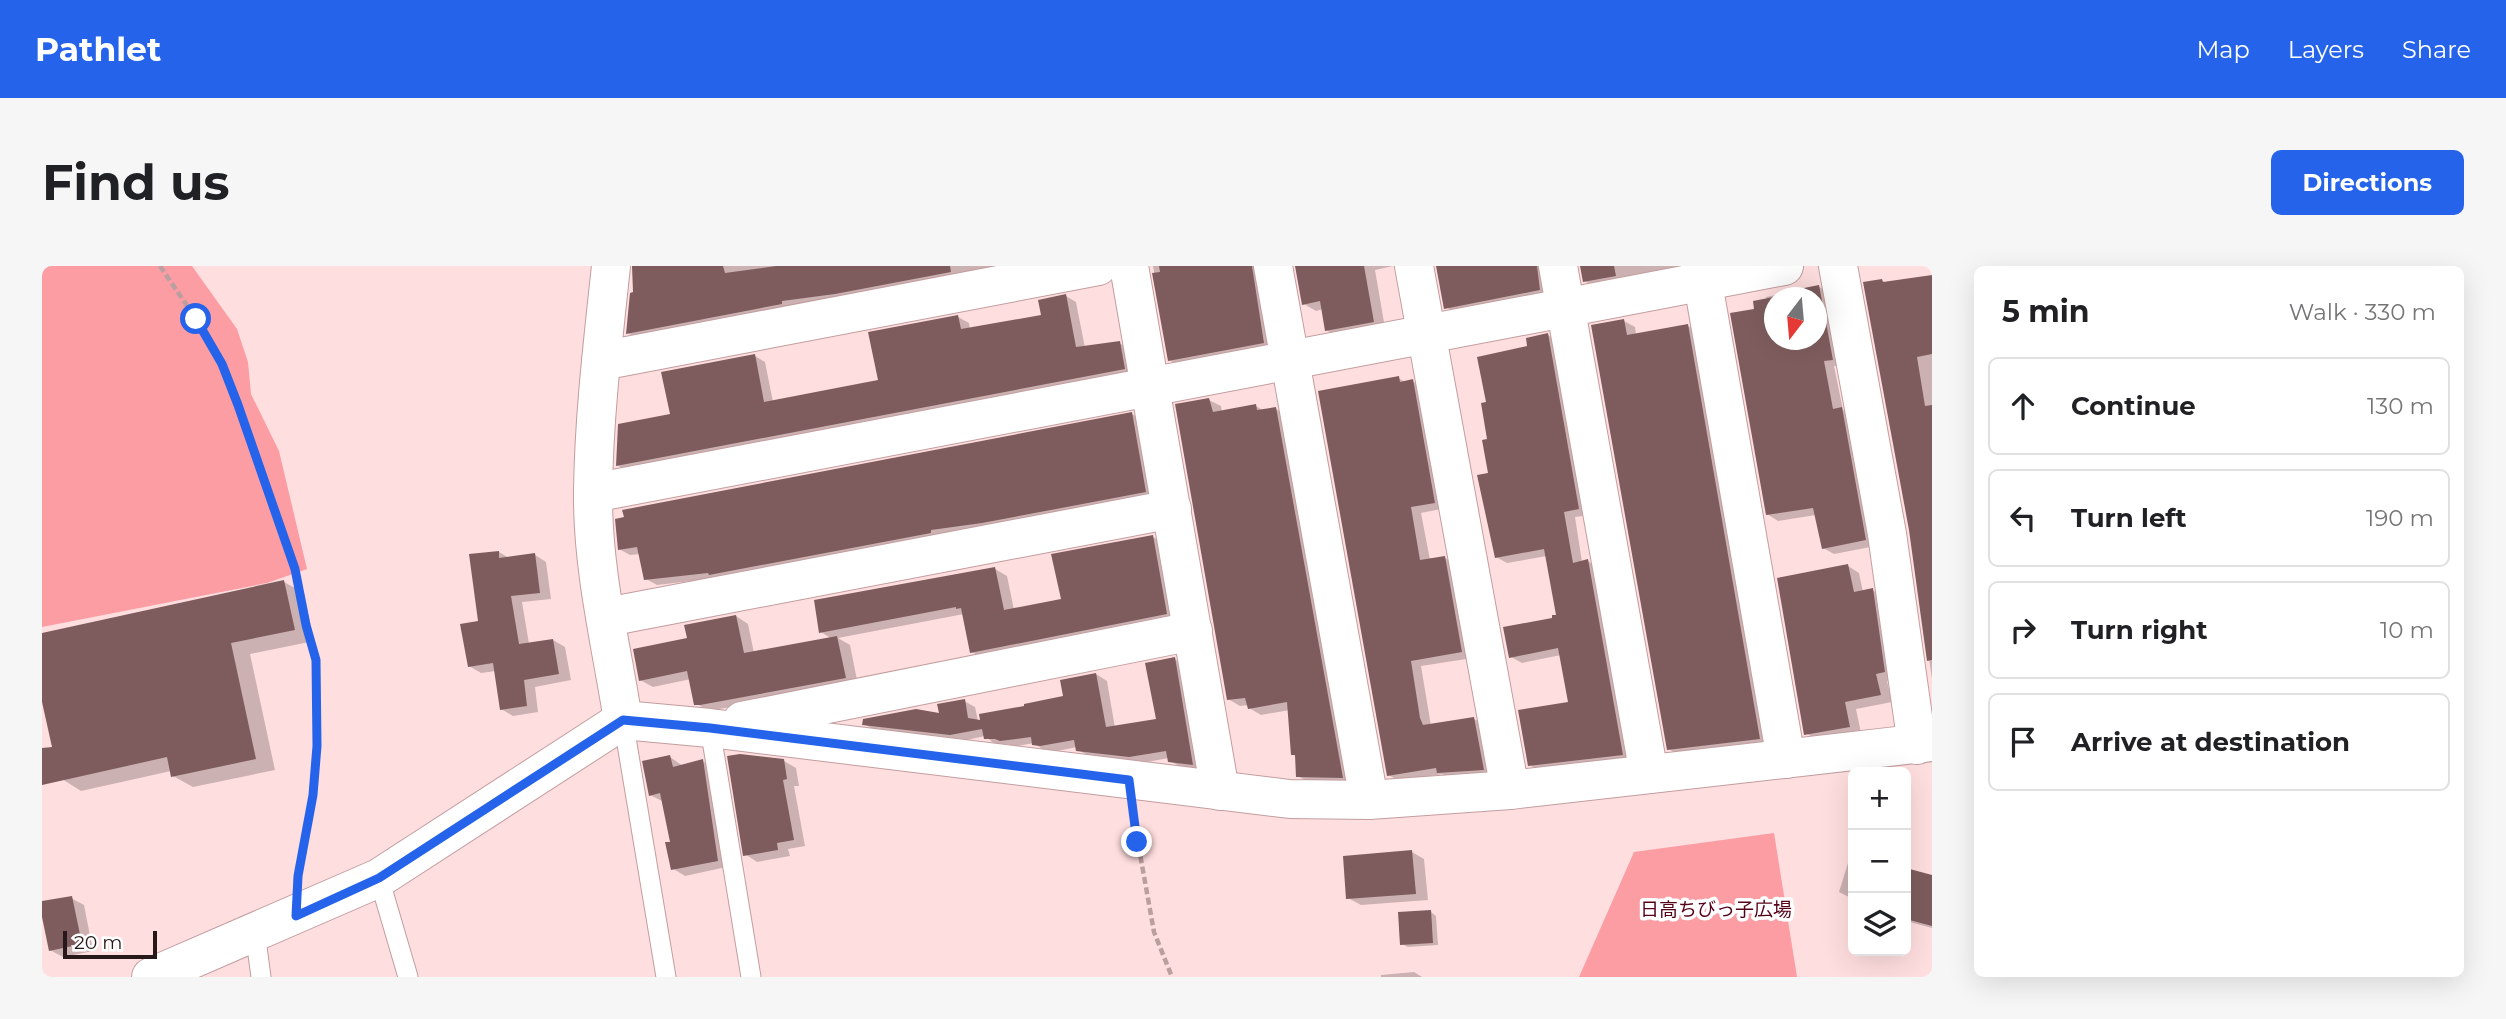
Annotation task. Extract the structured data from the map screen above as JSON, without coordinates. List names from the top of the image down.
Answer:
{
  "parks": ["日高ちびっ子広場"],
  "scale_bar": "20 m",
  "north": "bottom",
  "page": {
    "header": "Pathlet",
    "nav": ["Map", "Layers", "Share"],
    "buttons": "Directions",
    "title": "Find us",
    "heading": ["5 min", "Walk · 330 m"],
    "list": [
      ["Continue", "130 m"],
      ["Turn left", "190 m"],
      ["Turn right", "10 m"],
      "Arrive at destination"
    ],
    "map_buttons": ["+", "−"],
    "scale": "20 m"
  }
}
